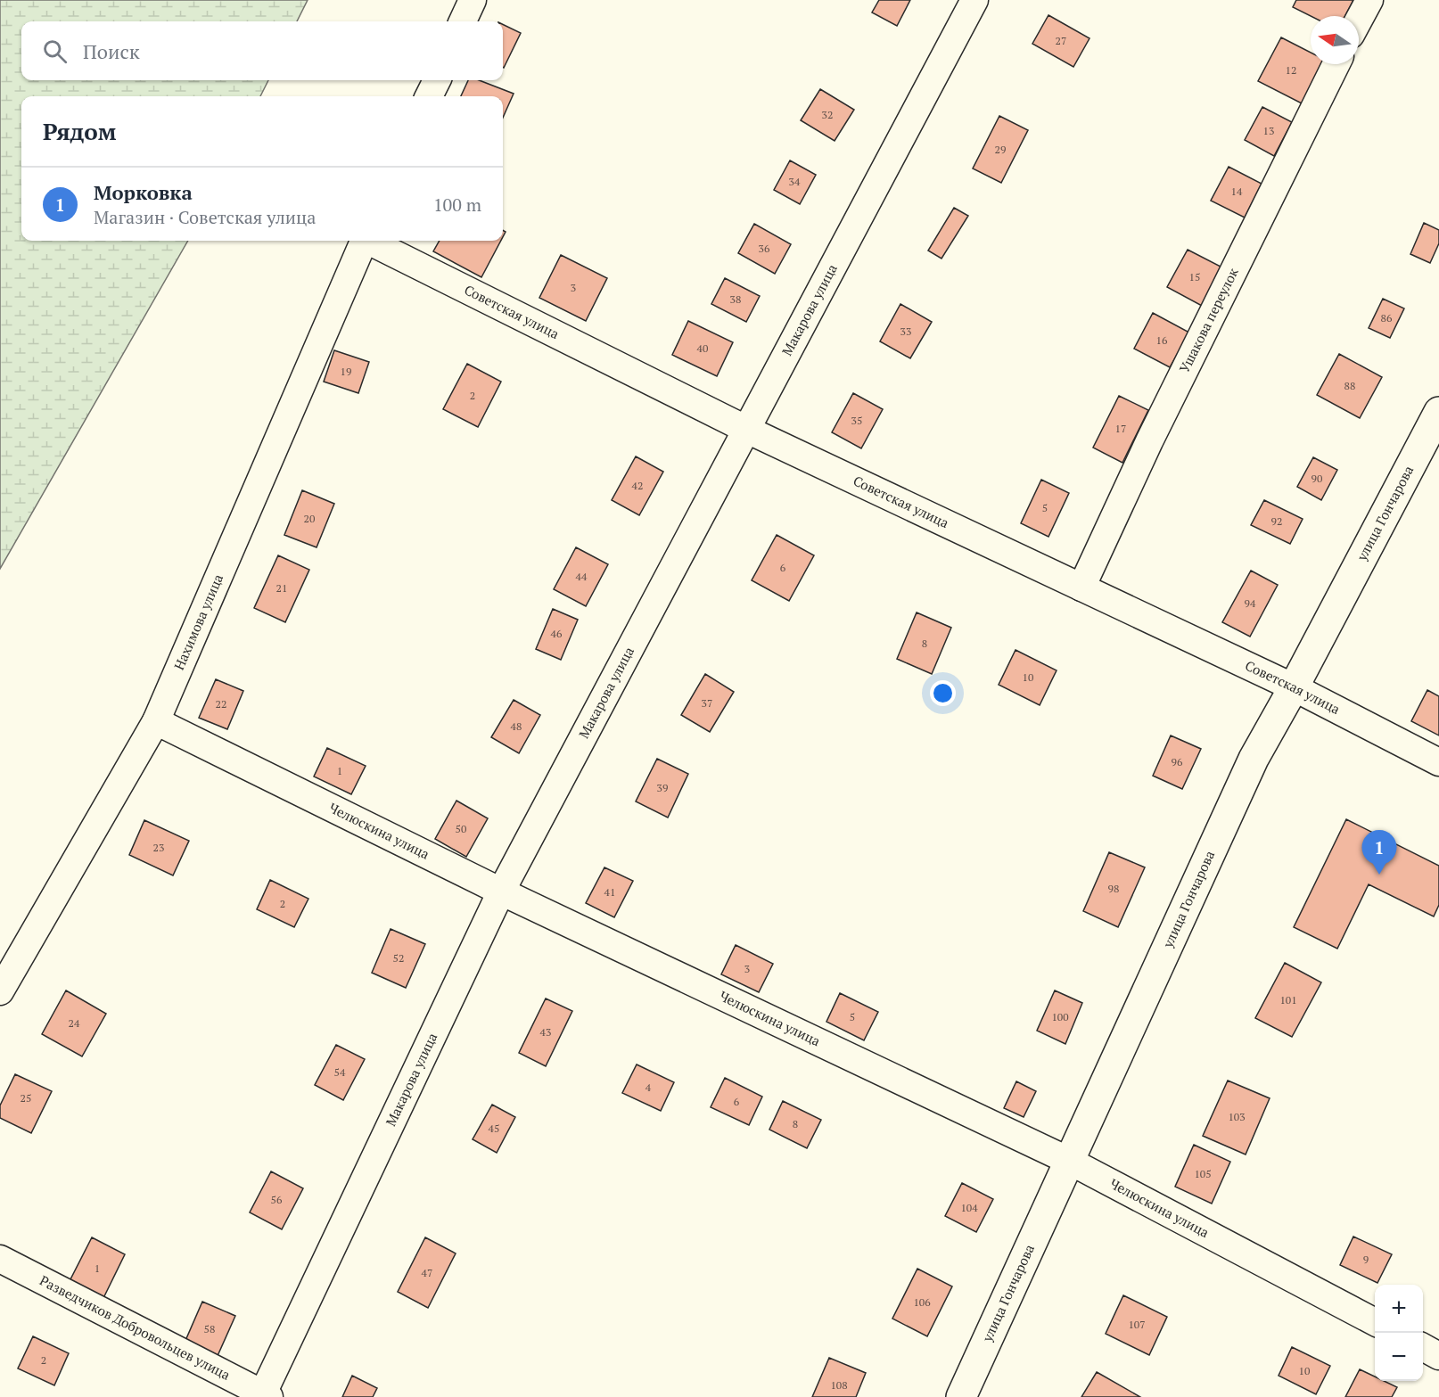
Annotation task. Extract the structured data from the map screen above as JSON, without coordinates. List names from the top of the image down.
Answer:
{
  "streets": {
    "street": [
      "Макарова улица",
      "Советская улица",
      "Ушакова переулок",
      "улица Гончарова",
      "Нахимова улица",
      "Челюскина улица",
      "Разведчиков Добровольцев улица"
    ]
  },
  "crossings": [
    ["Макарова улица", "Советская улица"],
    ["Макарова улица", "Челюскина улица"],
    ["Макарова улица", "Разведчиков Добровольцев улица"],
    ["Советская улица", "Ушакова переулок"],
    ["Советская улица", "улица Гончарова"],
    ["улица Гончарова", "Челюскина улица"],
    ["Нахимова улица", "Челюскина улица"]
  ],
  "house_numbers": [
    "27",
    "12",
    "32",
    "13",
    "29",
    "34",
    "14",
    "36",
    "15",
    "3",
    "38",
    "86",
    "33",
    "16",
    "40",
    "19",
    "88",
    "2",
    "35",
    "17",
    "90",
    "42",
    "5",
    "20",
    "92",
    "6",
    "44",
    "21",
    "94",
    "46",
    "8",
    "10",
    "37",
    "22",
    "48",
    "96",
    "1",
    "39",
    "50",
    "23",
    "98",
    "41",
    "2",
    "52",
    "3",
    "101",
    "5",
    "100",
    "24",
    "43",
    "54",
    "4",
    "25",
    "6",
    "103",
    "8",
    "45",
    "105",
    "56",
    "104",
    "9",
    "1",
    "47",
    "106",
    "107",
    "58",
    "2",
    "10",
    "108"
  ],
  "north": "left",
  "page": {
    "search": "Поиск",
    "heading": "Рядом",
    "list": [
      {
        "mark": "1",
        "name": "Морковка",
        "note": "Магазин · Советская улица",
        "value": "100 m"
      }
    ],
    "pins": "1",
    "map_buttons": ["+", "−"]
  }
}
